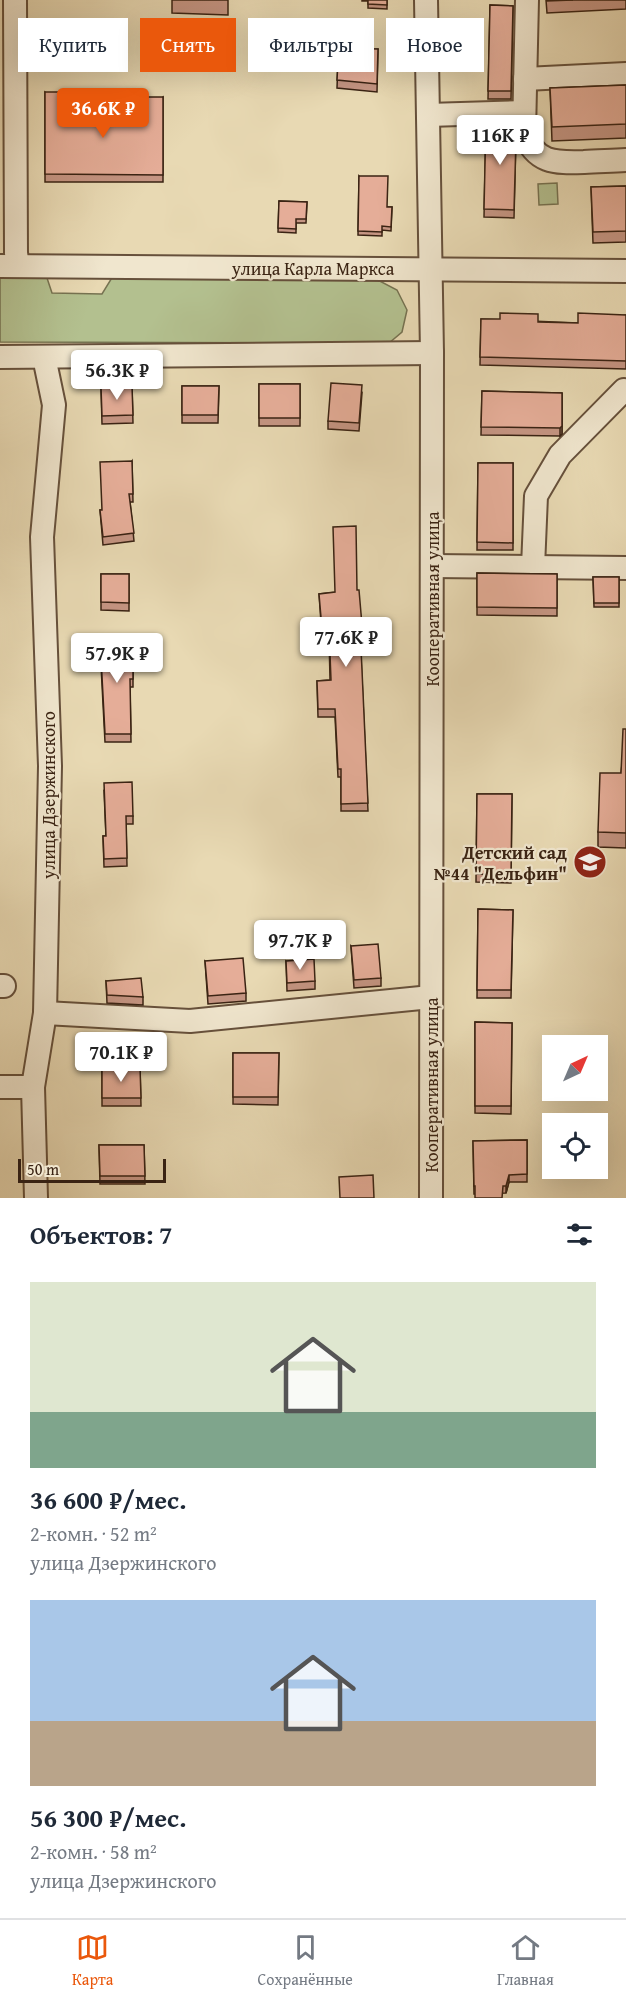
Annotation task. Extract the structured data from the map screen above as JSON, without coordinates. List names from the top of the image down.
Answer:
{
  "streets": {
    "street": ["улица Карла Маркса", "Кооперативная улица", "улица Дзержинского"]
  },
  "crossings": [
    ["улица Карла Маркса", "Кооперативная улица"]
  ],
  "places": {
    "school or university": ["Детский сад №44 \"Дельфин\""]
  },
  "scale_bar": "50 m",
  "north": "top right",
  "page": {
    "chip": [
      "Купить",
      "Снять",
      "Фильтры",
      "Новое"
    ],
    "price": [
      "36.6K ₽",
      "116K ₽",
      "56.3K ₽",
      "77.6K ₽",
      "57.9K ₽",
      "97.7K ₽",
      "70.1K ₽"
    ],
    "scale": "50 m",
    "heading": "Объектов: 7",
    "list": [
      {
        "name": "36 600 ₽/мес.",
        "note": "2-комн. · 52 m² · улица Дзержинского"
      },
      {
        "name": "56 300 ₽/мес.",
        "note": "2-комн. · 58 m² · улица Дзержинского"
      }
    ],
    "tabs": ["Карта", "Сохранённые", "Главная"]
  }
}
